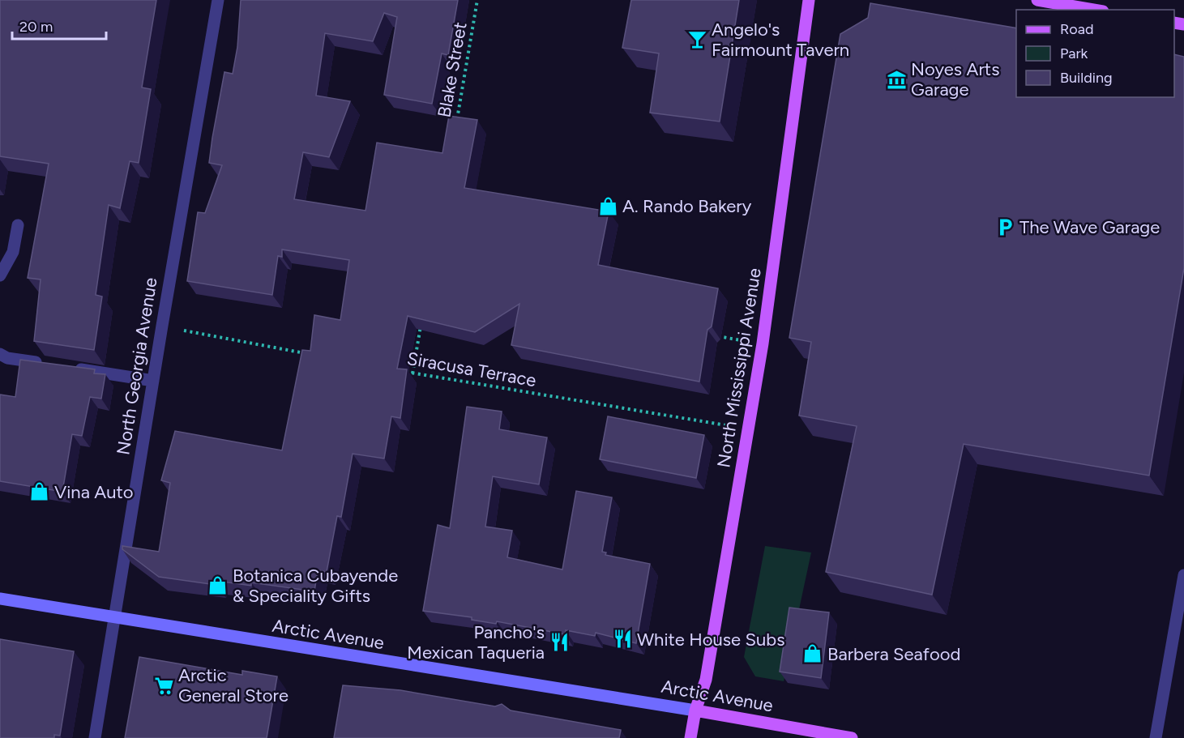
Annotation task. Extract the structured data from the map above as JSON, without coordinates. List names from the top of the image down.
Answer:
{
  "streets": {
    "main road": ["North Mississippi Avenue", "Arctic Avenue"],
    "street": ["North Georgia Avenue"],
    "path": ["Blake Street", "Siracusa Terrace"]
  },
  "crossings": [
    ["North Georgia Avenue", "Arctic Avenue"],
    ["North Mississippi Avenue", "Siracusa Terrace"],
    ["North Mississippi Avenue", "Arctic Avenue"]
  ],
  "places": {
    "bar": ["Angelo's Fairmount Tavern"],
    "museum": ["Noyes Arts Garage"],
    "shop": [
      "A. Rando Bakery",
      "Vina Auto",
      "Botanica Cubayende & Speciality Gifts",
      "Barbera Seafood"
    ],
    "parking": ["The Wave Garage"],
    "restaurant": ["White House Subs", "Pancho's Mexican Taqueria"],
    "supermarket": ["Arctic General Store"]
  },
  "legend": ["Road", "Park", "Building"],
  "scale_bar": "20 m"
}
